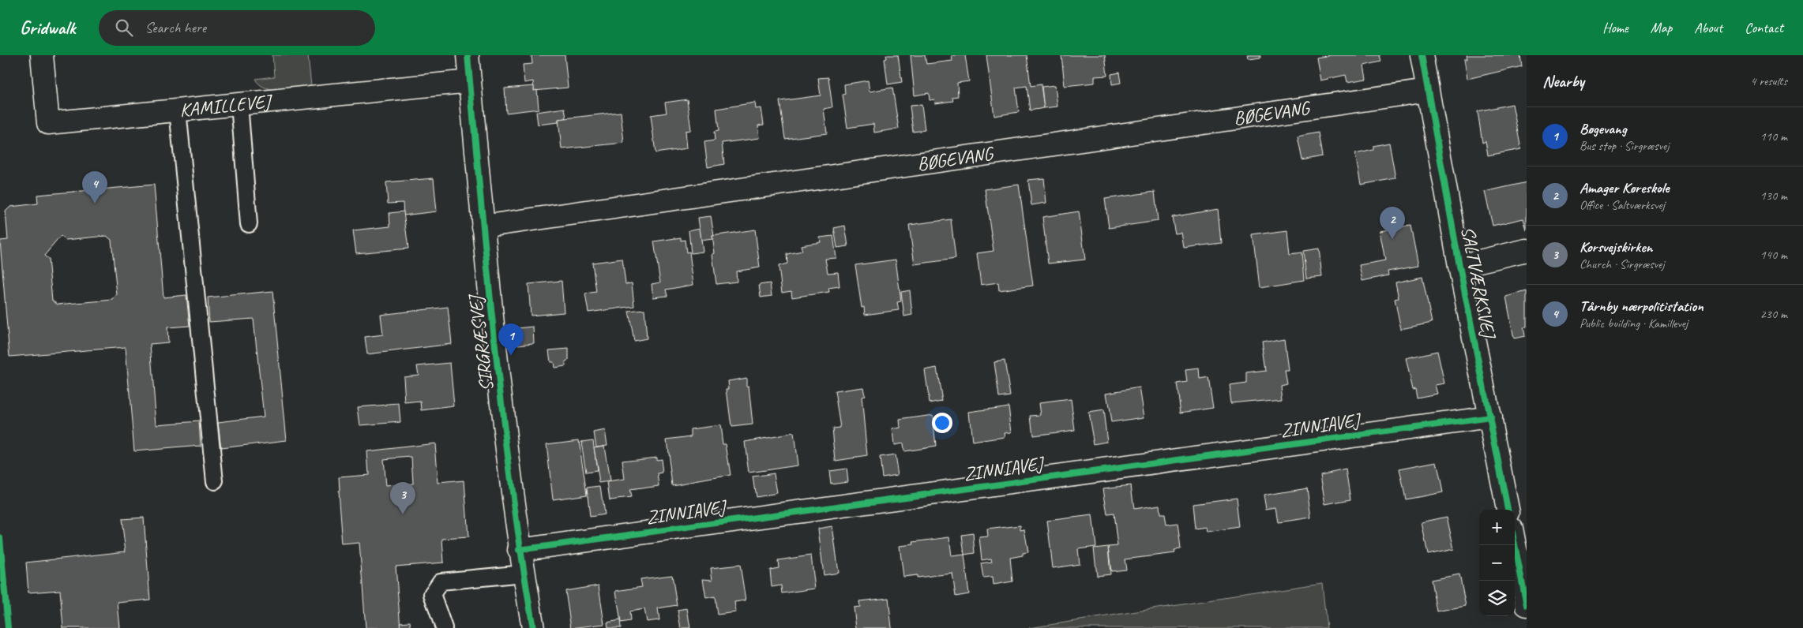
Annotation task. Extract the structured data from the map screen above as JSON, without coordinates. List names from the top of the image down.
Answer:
{
  "streets": {
    "street": [
      "KAMILLEVEJ",
      "BØGEVANG",
      "SALTVÆRKSVEJ",
      "SIRGRÆSVEJ",
      "ZINNIAVEJ"
    ]
  },
  "crossings": [
    ["KAMILLEVEJ", "SIRGRÆSVEJ"],
    ["BØGEVANG", "SALTVÆRKSVEJ"],
    ["BØGEVANG", "SIRGRÆSVEJ"],
    ["SALTVÆRKSVEJ", "ZINNIAVEJ"],
    ["SIRGRÆSVEJ", "ZINNIAVEJ"]
  ],
  "page": {
    "header": "Gridwalk",
    "search": "Search here",
    "nav": [
      "Home",
      "Map",
      "About",
      "Contact"
    ],
    "heading": ["Nearby", "4 results"],
    "list": [
      {
        "mark": "1",
        "name": "Bøgevang",
        "note": "Bus stop · Sirgræsvej",
        "value": "110 m"
      },
      {
        "mark": "2",
        "name": "Amager Køreskole",
        "note": "Office · Saltværksvej",
        "value": "130 m"
      },
      {
        "mark": "3",
        "name": "Korsvejskirken",
        "note": "Church · Sirgræsvej",
        "value": "140 m"
      },
      {
        "mark": "4",
        "name": "Tårnby nærpolitistation",
        "note": "Public building · Kamillevej",
        "value": "230 m"
      }
    ],
    "pins": [
      "4",
      "2",
      "1",
      "3"
    ],
    "map_buttons": ["+", "−"]
  }
}
